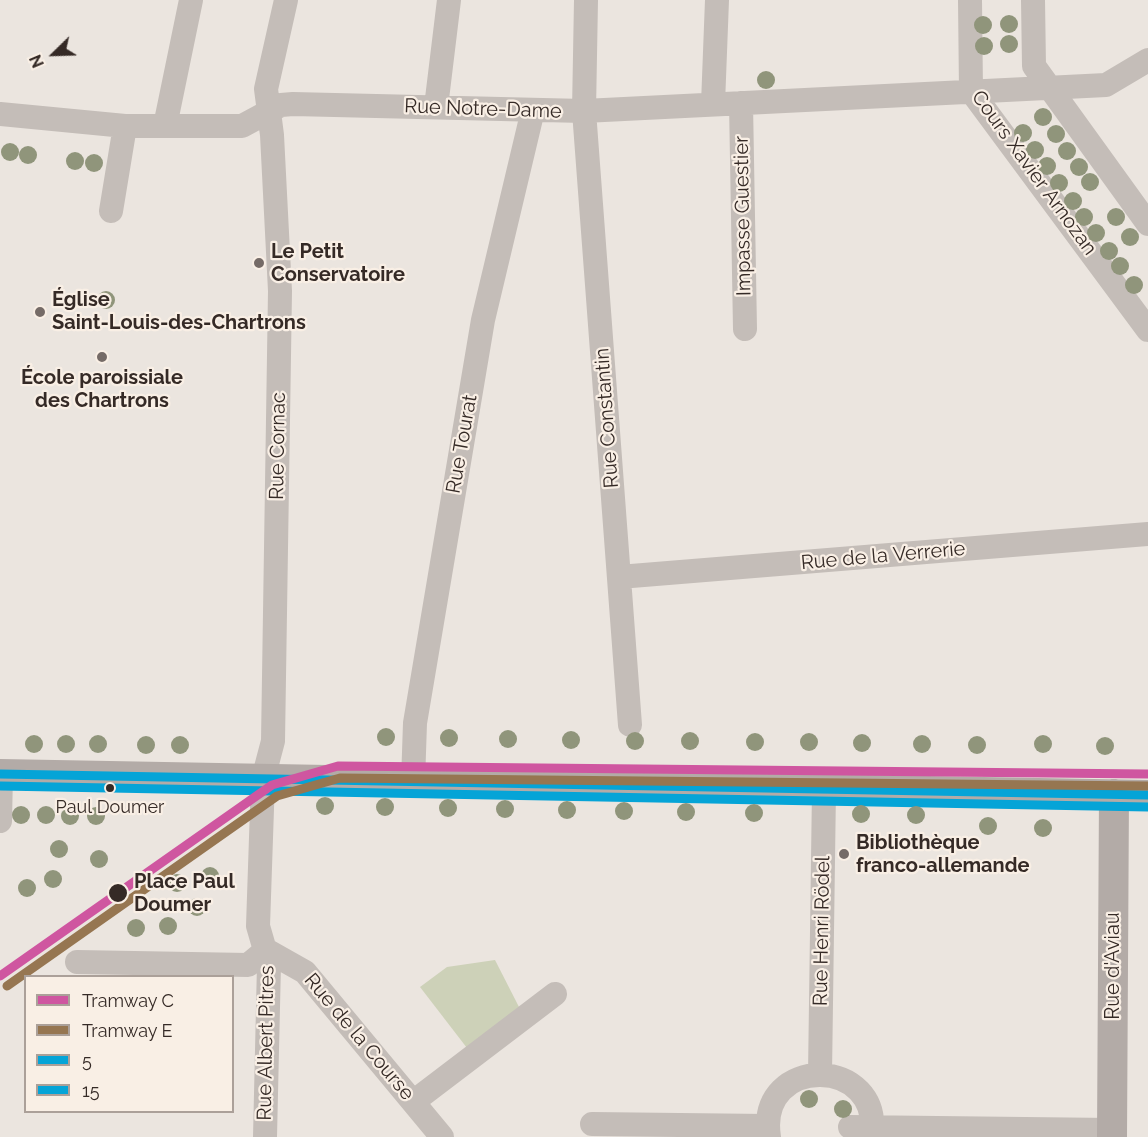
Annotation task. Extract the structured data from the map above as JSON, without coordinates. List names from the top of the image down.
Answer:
{
  "streets": {
    "main road": ["Rue d'Aviau"],
    "street": [
      "Rue Notre-Dame",
      "Cours Xavier Arnozan",
      "Impasse Guestier",
      "Rue Constantin",
      "Rue Tourat",
      "Rue Cornac",
      "Rue de la Verrerie",
      "Rue Henri Rödel",
      "Rue de la Course",
      "Rue Albert Pitres"
    ]
  },
  "crossings": [
    ["Rue Notre-Dame", "Cours Xavier Arnozan"],
    ["Rue Notre-Dame", "Impasse Guestier"],
    ["Rue Notre-Dame", "Rue Constantin"],
    ["Rue Notre-Dame", "Rue Tourat"],
    ["Rue Notre-Dame", "Rue Cornac"],
    ["Rue Constantin", "Rue de la Verrerie"],
    ["Rue de la Course", "Rue Albert Pitres"]
  ],
  "places": [
    "Le Petit Conservatoire",
    "Église Saint-Louis-des-Chartrons",
    "École paroissiale des Chartrons",
    "Paul Doumer",
    "Bibliothèque franco-allemande",
    "Place Paul Doumer"
  ],
  "lines": [
    "tram line C",
    "transit line 5",
    "tram line E",
    "transit line 15"
  ],
  "legend": [
    "Tramway C",
    "Tramway E",
    "5",
    "15"
  ],
  "north": "bottom left"
}
